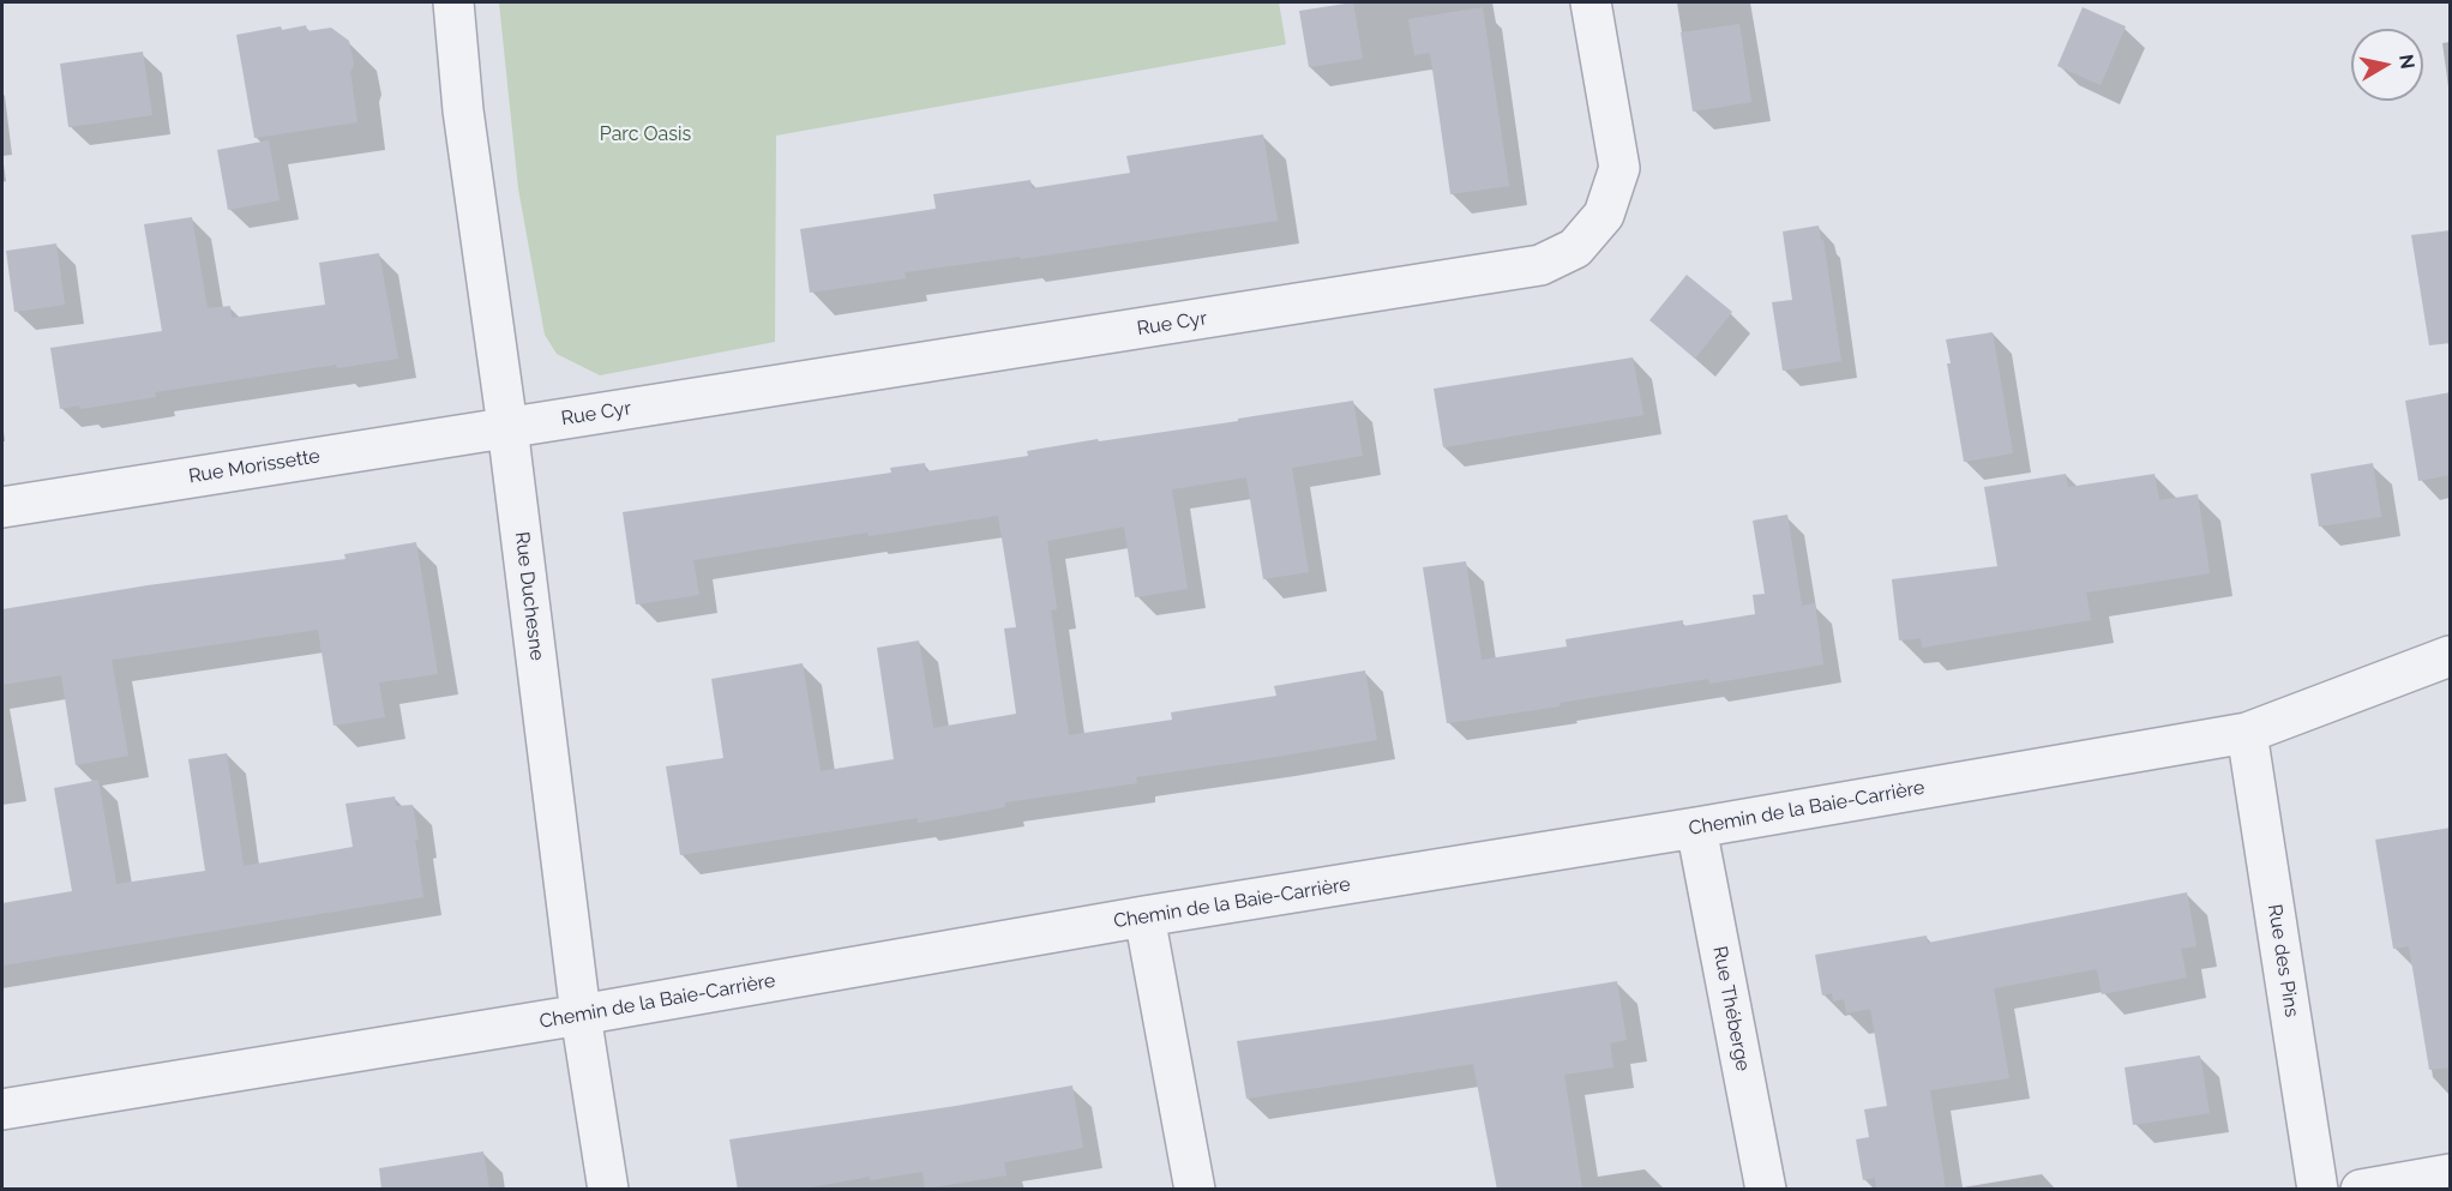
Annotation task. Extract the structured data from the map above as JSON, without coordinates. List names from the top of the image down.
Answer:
{
  "streets": {
    "street": [
      "Rue Cyr",
      "Rue Morissette",
      "Rue Duchesne",
      "Chemin de la Baie-Carrière",
      "Rue des Pins",
      "Rue Théberge"
    ]
  },
  "crossings": [
    ["Rue Cyr", "Rue Morissette"],
    ["Rue Cyr", "Rue Duchesne"],
    ["Rue Morissette", "Rue Duchesne"],
    ["Rue Duchesne", "Chemin de la Baie-Carrière"],
    ["Chemin de la Baie-Carrière", "Rue des Pins"],
    ["Chemin de la Baie-Carrière", "Rue Théberge"]
  ],
  "parks": ["Parc Oasis"],
  "north": "right"
}
